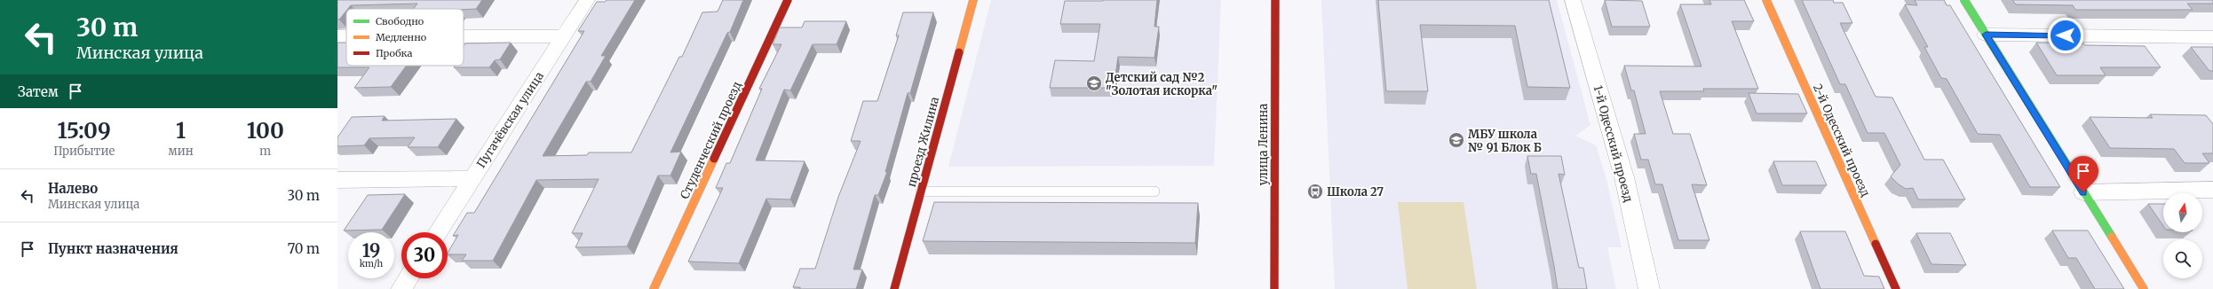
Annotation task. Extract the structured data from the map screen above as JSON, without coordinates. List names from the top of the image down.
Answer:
{
  "streets": {
    "street": [
      "Пугачёвская улица",
      "Студенческий проезд",
      "2-й Одесский проезд",
      "проезд Жилина",
      "1-й Одесский проезд",
      "улица Ленина"
    ]
  },
  "places": {
    "school or university": ["Детский сад №2 \"Золотая искорка\"", "МБУ школа № 91 Блок Б"],
    "bus stop": ["Школа 27"]
  },
  "legend": ["Свободно", "Медленно", "Пробка"],
  "north": "top",
  "page": {
    "turn": ["30 m", "Минская улица"],
    "then": "Затем",
    "eta": [
      "15:09",
      "Прибытие",
      "1",
      "мин",
      "100",
      "m"
    ],
    "list": [
      {
        "name": "Налево",
        "note": "Минская улица",
        "value": "30 m"
      },
      {
        "name": "Пункт назначения",
        "value": "70 m"
      }
    ],
    "speed": "19 km/h",
    "limit": "30"
  }
}
